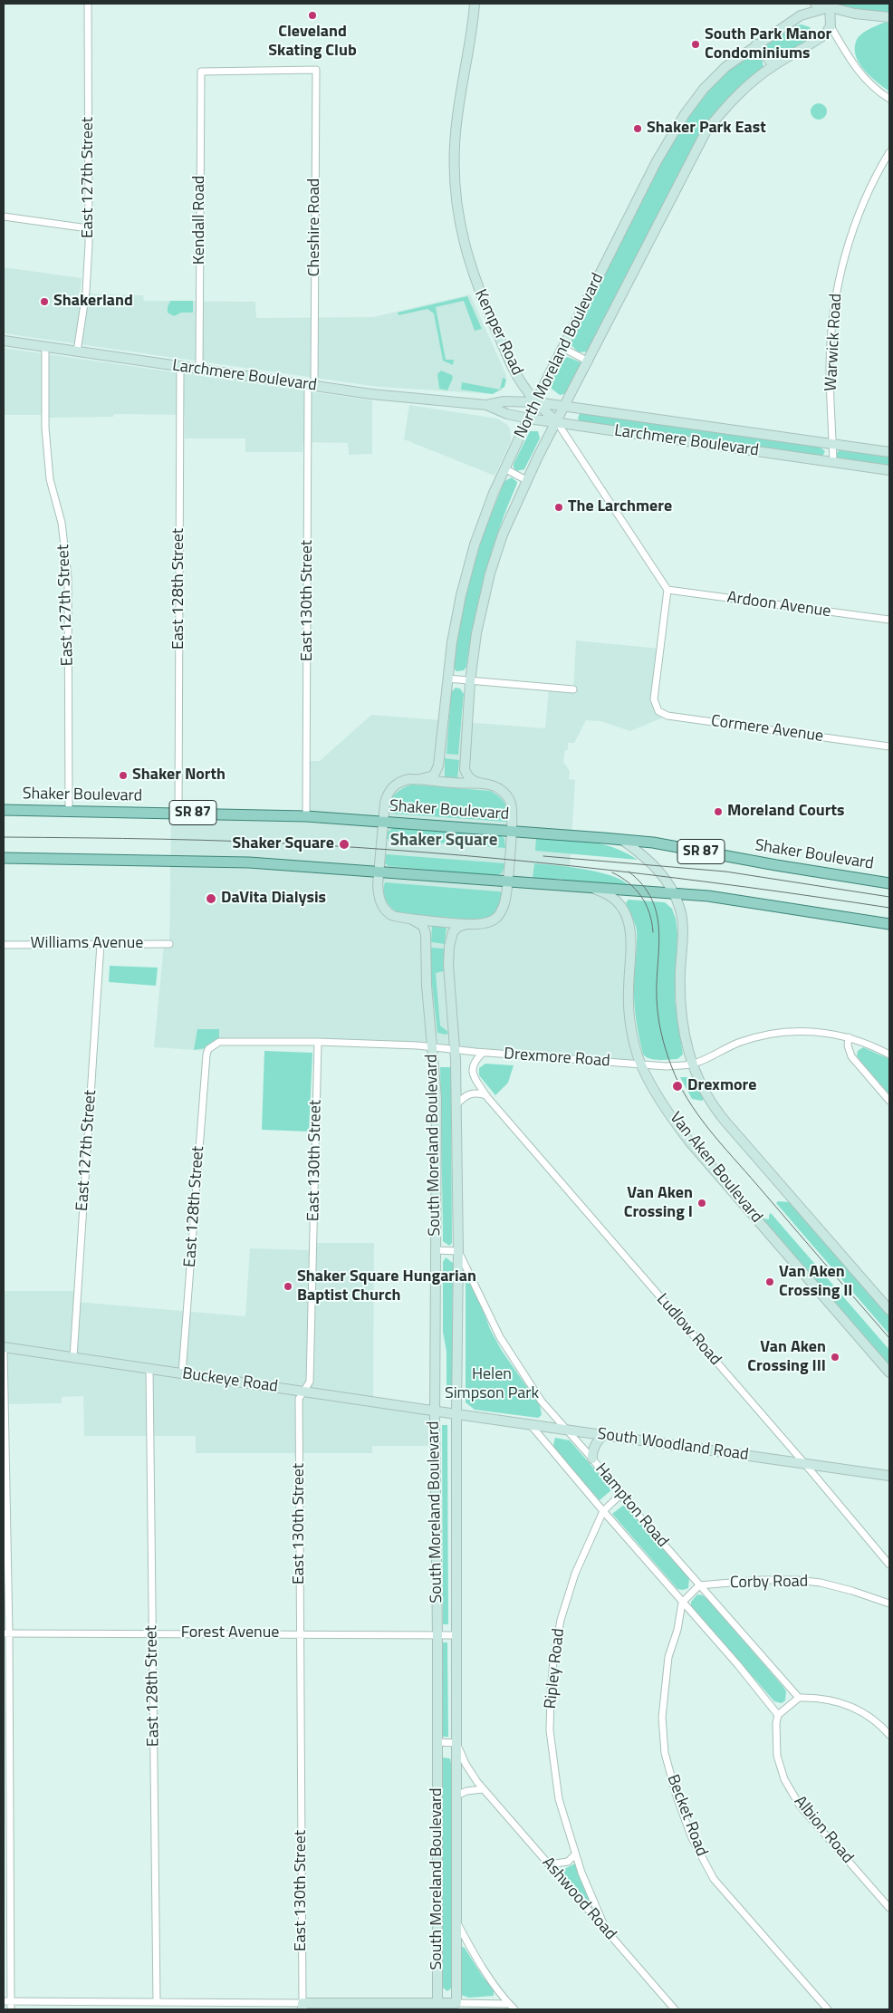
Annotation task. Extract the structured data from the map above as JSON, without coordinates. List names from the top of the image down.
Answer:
{
  "streets": {
    "main road": [
      "Kemper Road",
      "North Moreland Boulevard",
      "Larchmere Boulevard",
      "Shaker Boulevard",
      "SR 87",
      "South Moreland Boulevard",
      "Van Aken Boulevard",
      "Buckeye Road",
      "South Woodland Road"
    ],
    "street": [
      "East 127th Street",
      "Kendall Road",
      "Cheshire Road",
      "Warwick Road",
      "East 128th Street",
      "East 130th Street",
      "Ardoon Avenue",
      "Cormere Avenue",
      "Williams Avenue",
      "Drexmore Road",
      "Ludlow Road",
      "Hampton Road",
      "Corby Road",
      "Forest Avenue",
      "Ripley Road",
      "Becket Road",
      "Albion Road",
      "Ashwood Road"
    ]
  },
  "crossings": [
    ["East 127th Street", "Larchmere Boulevard"],
    ["East 127th Street", "Shaker Boulevard"],
    ["East 127th Street", "Williams Avenue"],
    ["East 127th Street", "Buckeye Road"],
    ["Kendall Road", "Cheshire Road"],
    ["Kendall Road", "Larchmere Boulevard"],
    ["Cheshire Road", "Larchmere Boulevard"],
    ["Cheshire Road", "East 130th Street"],
    ["Kemper Road", "North Moreland Boulevard"],
    ["Kemper Road", "Larchmere Boulevard"],
    ["Kemper Road", "Ardoon Avenue"],
    ["Kemper Road", "Cormere Avenue"],
    ["Warwick Road", "Larchmere Boulevard"],
    ["North Moreland Boulevard", "Larchmere Boulevard"],
    ["Larchmere Boulevard", "East 128th Street"],
    ["Larchmere Boulevard", "East 130th Street"],
    ["East 128th Street", "Shaker Boulevard"],
    ["East 128th Street", "Drexmore Road"],
    ["East 128th Street", "Buckeye Road"],
    ["East 128th Street", "Forest Avenue"],
    ["East 130th Street", "Shaker Boulevard"],
    ["East 130th Street", "Drexmore Road"],
    ["East 130th Street", "Buckeye Road"],
    ["East 130th Street", "Forest Avenue"],
    ["Ardoon Avenue", "Cormere Avenue"],
    ["Drexmore Road", "South Moreland Boulevard"],
    ["Drexmore Road", "Van Aken Boulevard"],
    ["Drexmore Road", "Ludlow Road"],
    ["South Moreland Boulevard", "Buckeye Road"],
    ["South Moreland Boulevard", "South Woodland Road"],
    ["South Moreland Boulevard", "Hampton Road"],
    ["South Moreland Boulevard", "Forest Avenue"],
    ["South Moreland Boulevard", "Ashwood Road"],
    ["Ludlow Road", "South Woodland Road"],
    ["Buckeye Road", "South Woodland Road"],
    ["South Woodland Road", "Hampton Road"],
    ["Hampton Road", "Corby Road"],
    ["Hampton Road", "Ripley Road"],
    ["Hampton Road", "Becket Road"],
    ["Hampton Road", "Albion Road"],
    ["Ripley Road", "Ashwood Road"]
  ],
  "districts": ["Shaker Square"],
  "parks": ["Helen Simpson Park"],
  "places": [
    "Cleveland Skating Club",
    "South Park Manor Condominiums",
    "Shaker Park East",
    "Shakerland",
    "The Larchmere",
    "Shaker North",
    "Moreland Courts",
    "Shaker Square",
    "DaVita Dialysis",
    "Drexmore",
    "Van Aken Crossing I",
    "Van Aken Crossing II",
    "Shaker Square Hungarian Baptist Church",
    "Van Aken Crossing III"
  ]
}
